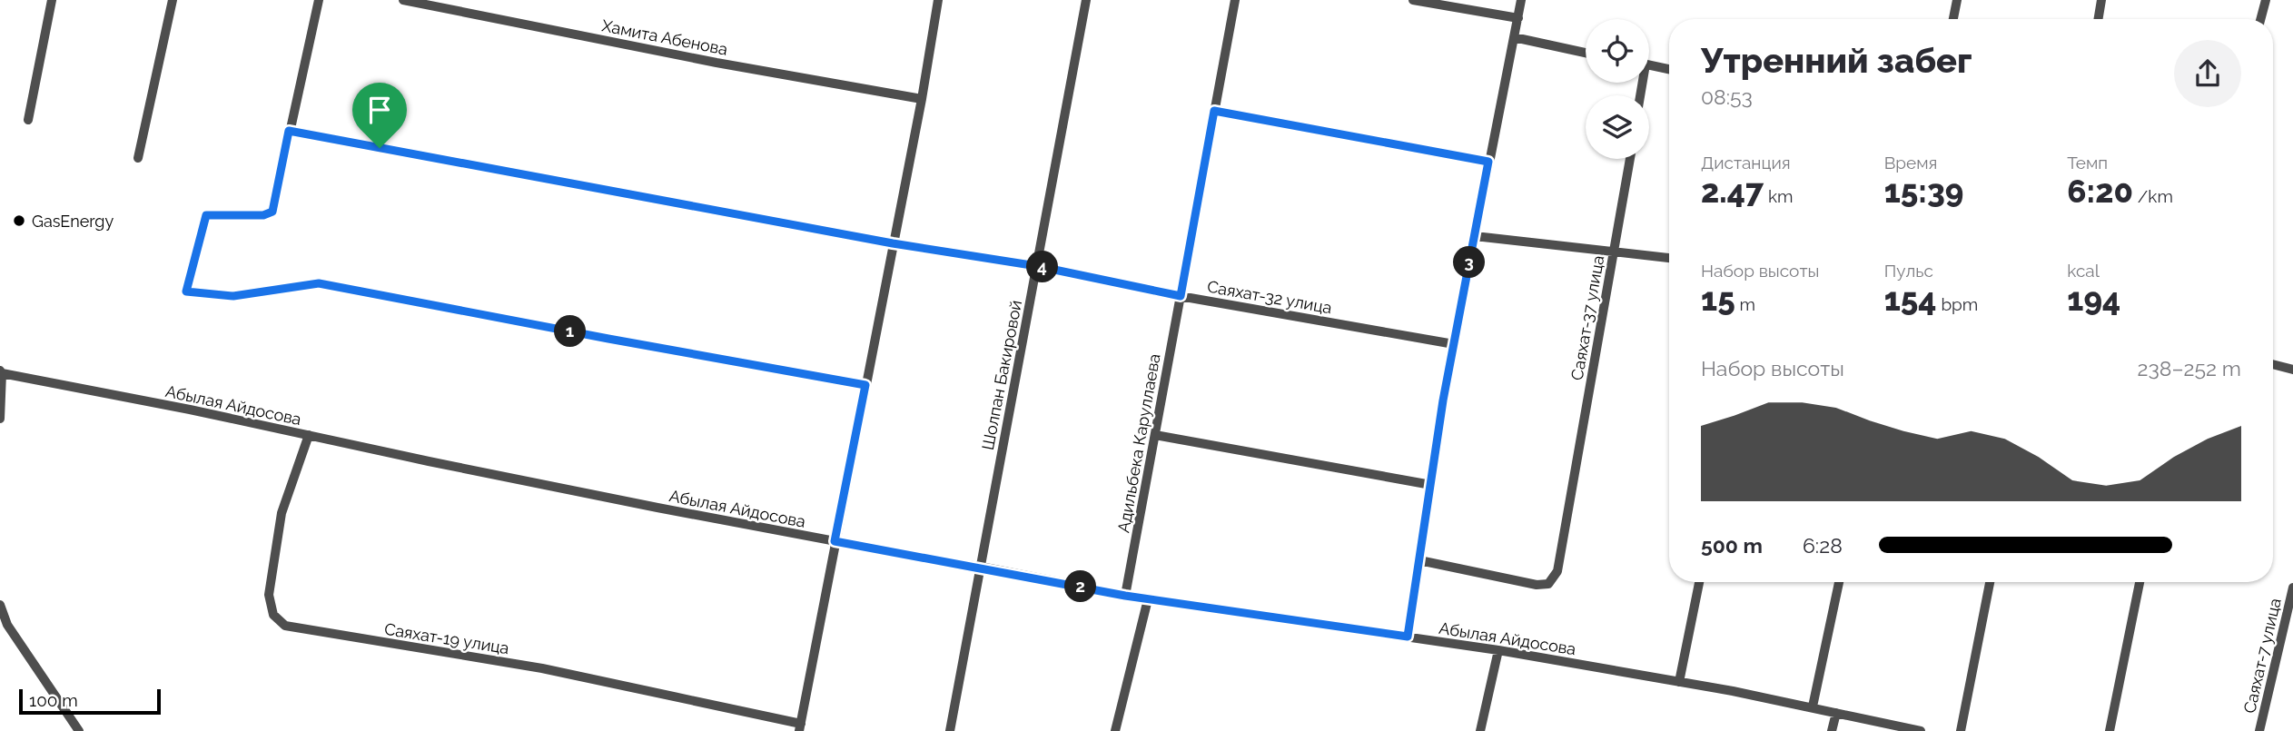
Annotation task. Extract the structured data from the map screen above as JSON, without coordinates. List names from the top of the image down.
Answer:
{
  "streets": {
    "street": [
      "Хамита Абенова",
      "Саяхат-32 улица",
      "Саяхат-37 улица",
      "Шолпан Бакировой",
      "Абылая Айдосова",
      "Адильбека Каруллаева",
      "Саяхат-19 улица",
      "Саяхат-7 улица"
    ]
  },
  "crossings": [
    ["Саяхат-32 улица", "Шолпан Бакировой"],
    ["Саяхат-32 улица", "Адильбека Каруллаева"],
    ["Шолпан Бакировой", "Абылая Айдосова"],
    ["Абылая Айдосова", "Адильбека Каруллаева"],
    ["Абылая Айдосова", "Саяхат-19 улица"]
  ],
  "places": ["GasEnergy"],
  "scale_bar": "100 m",
  "page": {
    "heading": ["Утренний забег", "08:53"],
    "stats": [
      ["Дистанция", "2.47 km"],
      ["Время", "15:39"],
      ["Темп", "6:20 /km"],
      ["Набор высоты", "15 m"],
      ["Пульс", "154 bpm"],
      ["kcal", "194"]
    ],
    "pins": [
      "3",
      "4",
      "1",
      "2"
    ],
    "chart": ["Набор высоты", "238–252 m"],
    "list": [
      {
        "name": "500 m",
        "note": "6:28"
      }
    ],
    "scale": "100 m"
  }
}
